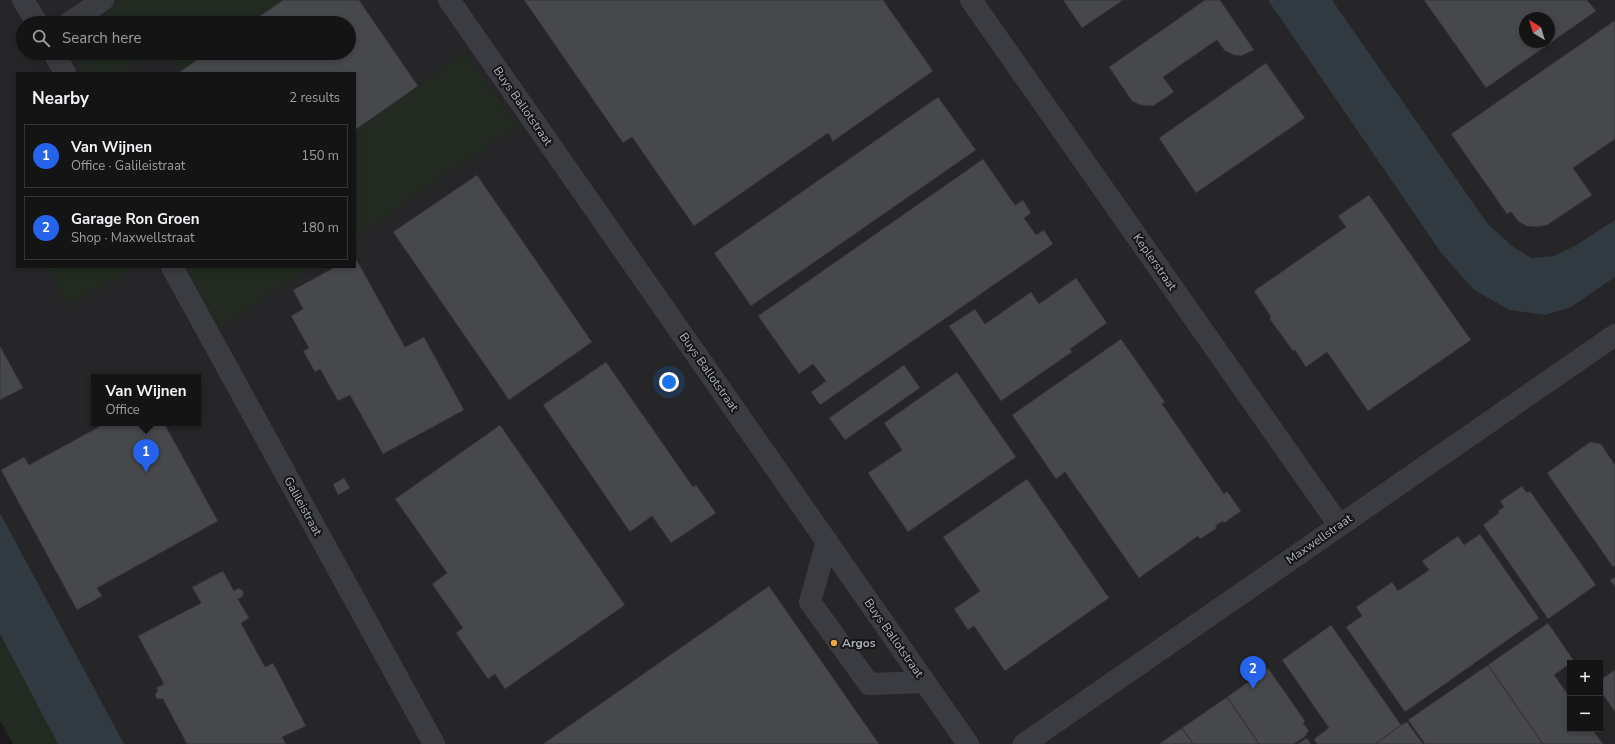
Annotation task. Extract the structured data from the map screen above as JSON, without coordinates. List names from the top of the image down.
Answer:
{
  "streets": {
    "street": [
      "Buys Ballotstraat",
      "Keplerstraat",
      "Galileistraat",
      "Maxwellstraat"
    ]
  },
  "crossings": [
    ["Keplerstraat", "Maxwellstraat"]
  ],
  "places": ["Argos"],
  "north": "top left",
  "page": {
    "search": "Search here",
    "heading": ["Nearby", "2 results"],
    "list": [
      {
        "mark": "1",
        "name": "Van Wijnen",
        "note": "Office · Galileistraat",
        "value": "150 m"
      },
      {
        "mark": "2",
        "name": "Garage Ron Groen",
        "note": "Shop · Maxwellstraat",
        "value": "180 m"
      }
    ],
    "popup": ["Van Wijnen", "Office"],
    "pins": ["1", "2"],
    "map_buttons": ["+", "−"]
  }
}
